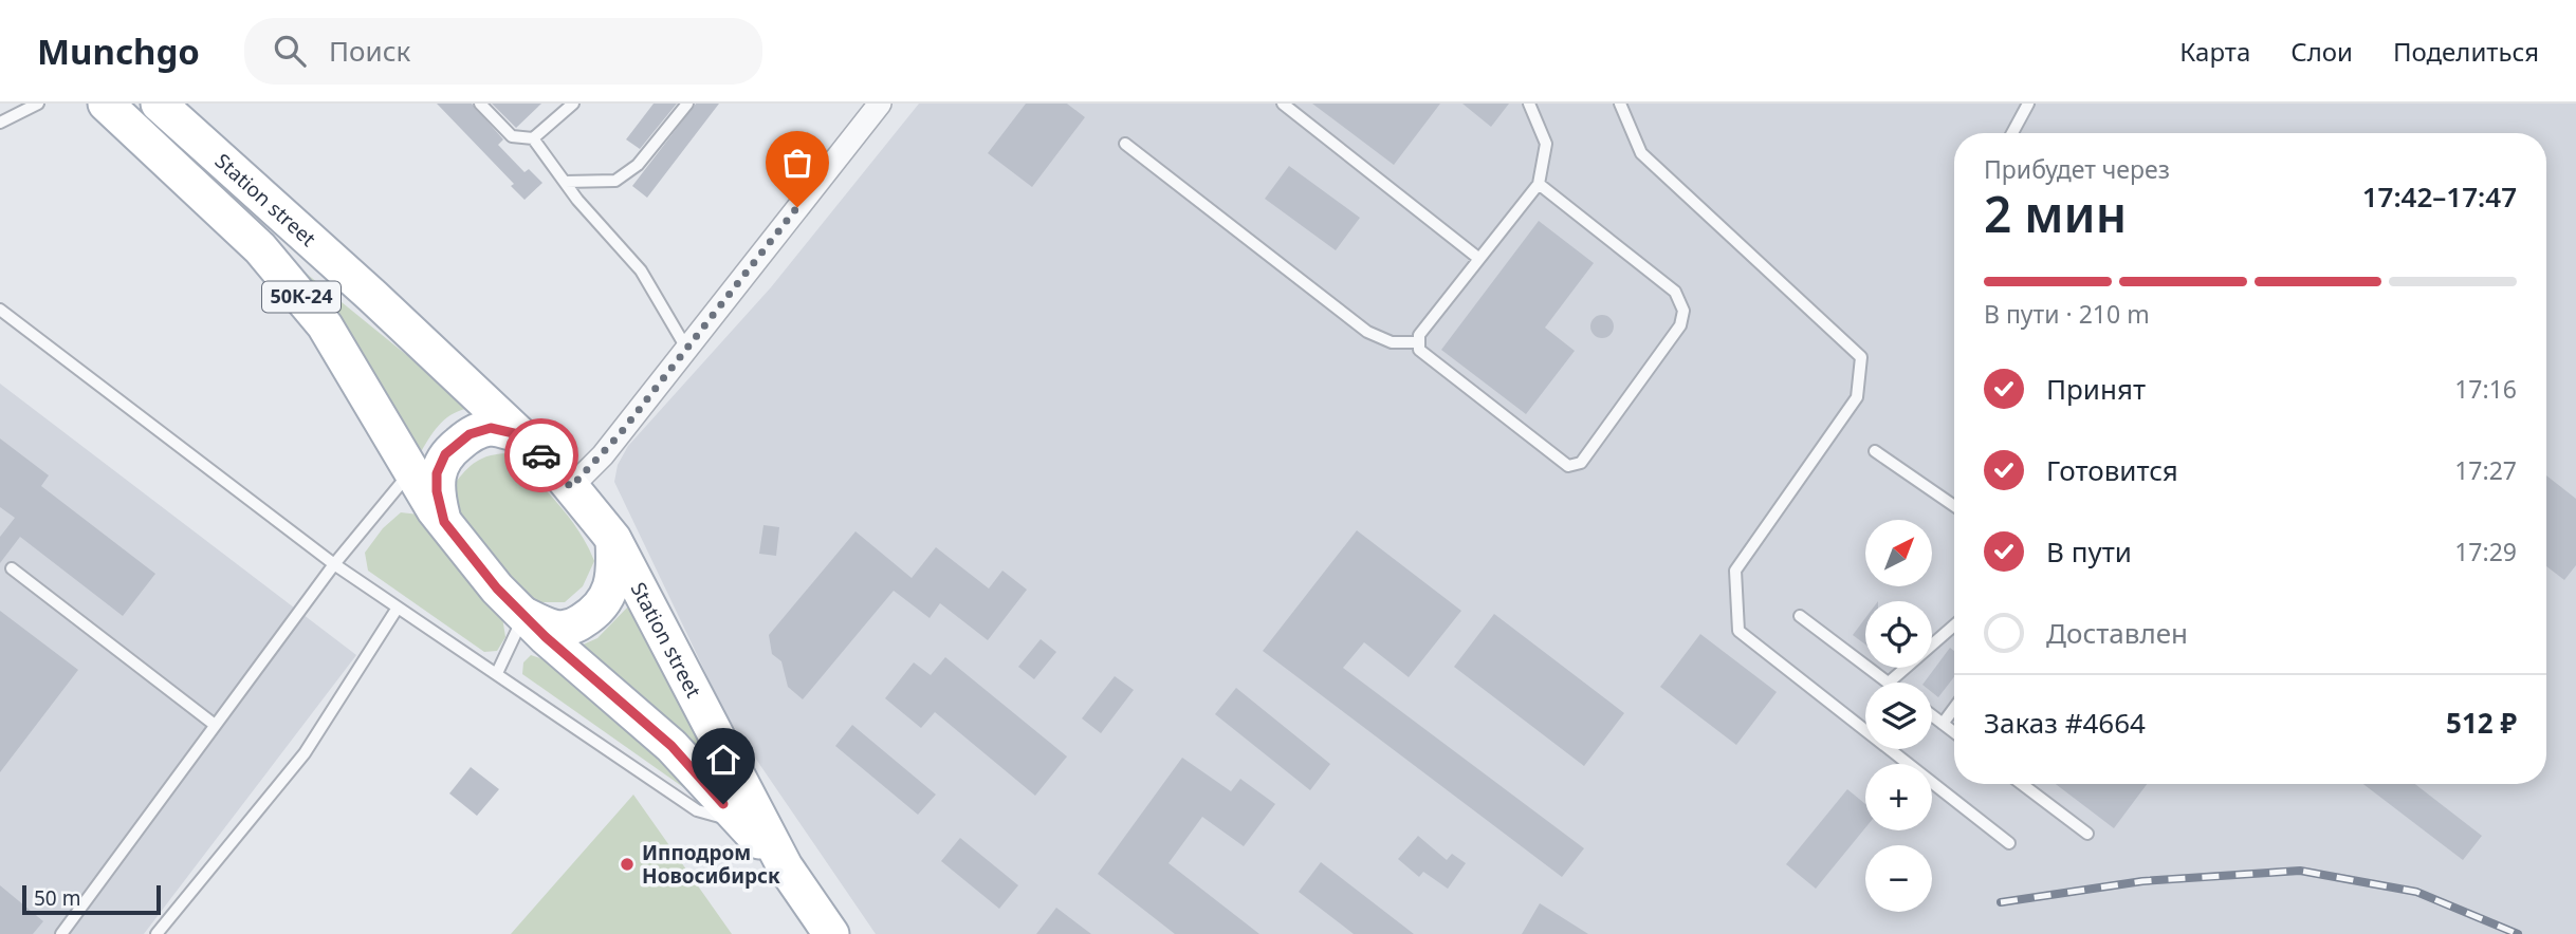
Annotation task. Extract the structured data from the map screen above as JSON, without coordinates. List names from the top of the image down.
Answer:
{
  "streets": {
    "main road": ["Station street", "50К-24"]
  },
  "crossings": [
    ["Station street", "50К-24"]
  ],
  "places": ["Ипподром Новосибирск"],
  "scale_bar": "50 m",
  "north": "top right",
  "page": {
    "header": "Munchgo",
    "search": "Поиск",
    "nav": ["Карта", "Слои", "Поделиться"],
    "heading": ["2 мин", "Прибудет через", "17:42–17:47"],
    "panel": ["Заказ #4664", "512 ₽"],
    "bar": "В пути · 210 m",
    "list": [
      ["Принят", "17:16"],
      ["Готовится", "17:27"],
      ["В пути", "17:29"],
      "Доставлен"
    ],
    "map_buttons": ["+", "−"],
    "scale": "50 m"
  }
}
